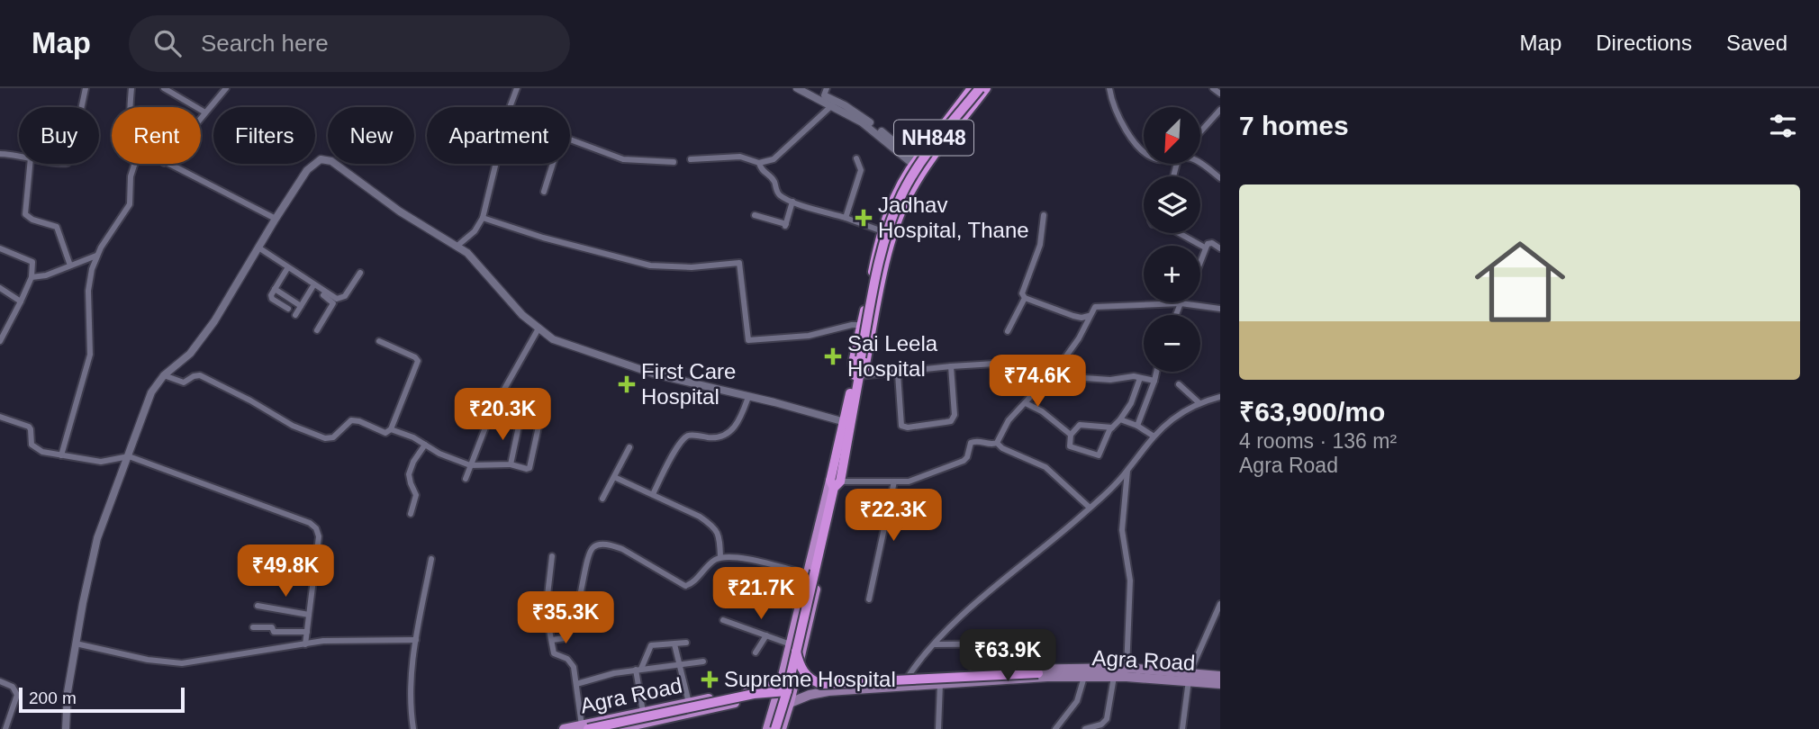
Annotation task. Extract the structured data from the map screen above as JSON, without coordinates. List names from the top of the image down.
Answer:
{
  "streets": {
    "highway": ["NH848"],
    "main road": ["Agra Road"]
  },
  "crossings": [
    ["NH848", "Agra Road"]
  ],
  "places": {
    "health": [
      "Jadhav Hospital, Thane",
      "Sai Leela Hospital",
      "First Care Hospital",
      "Supreme Hospital"
    ]
  },
  "scale_bar": "200 m",
  "north": "bottom left",
  "page": {
    "header": "Map",
    "search": "Search here",
    "nav": ["Map", "Directions", "Saved"],
    "heading": "7 homes",
    "map_buttons": ["+", "−"],
    "chip": [
      "Buy",
      "Rent",
      "Filters",
      "New",
      "Apartment"
    ],
    "list": [
      {
        "name": "₹63,900/mo",
        "note": "4 rooms · 136 m² · Agra Road"
      }
    ],
    "price": [
      "₹74.6K",
      "₹20.3K",
      "₹22.3K",
      "₹49.8K",
      "₹21.7K",
      "₹35.3K",
      "₹63.9K"
    ],
    "scale": "200 m"
  }
}
